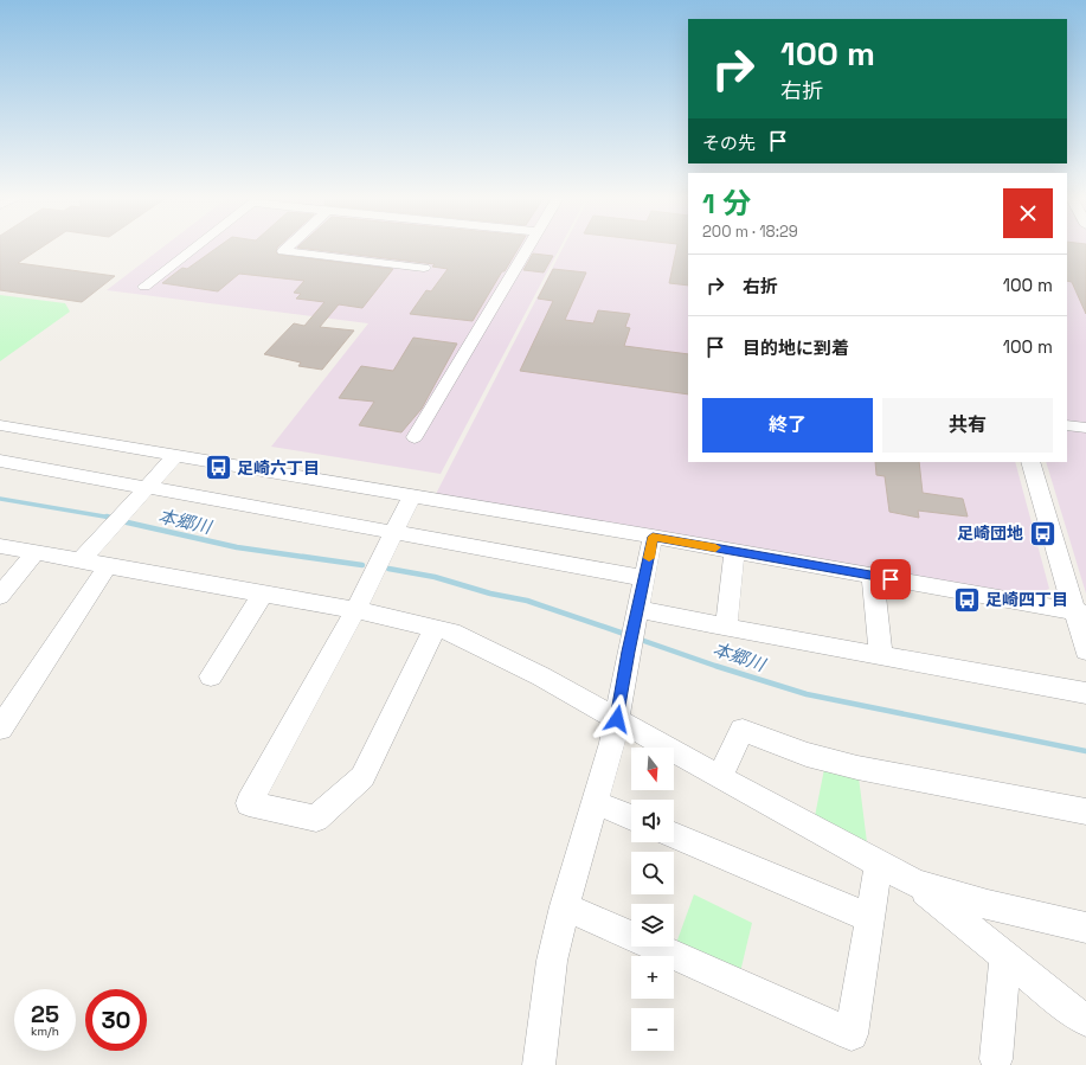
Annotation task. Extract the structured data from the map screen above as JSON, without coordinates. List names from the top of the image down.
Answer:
{
  "water": ["本郷川"],
  "places": {
    "bus stop": ["足崎六丁目", "足崎団地", "足崎四丁目"]
  },
  "north": "bottom",
  "page": {
    "turn": ["100 m", "右折"],
    "then": "その先",
    "heading": ["1 分", "200 m · 18:29"],
    "list": [
      {
        "name": "右折",
        "value": "100 m"
      },
      {
        "name": "目的地に到着",
        "value": "100 m"
      }
    ],
    "buttons": ["終了", "共有"],
    "map_buttons": ["+", "−"],
    "speed": "25 km/h",
    "limit": "30"
  }
}
